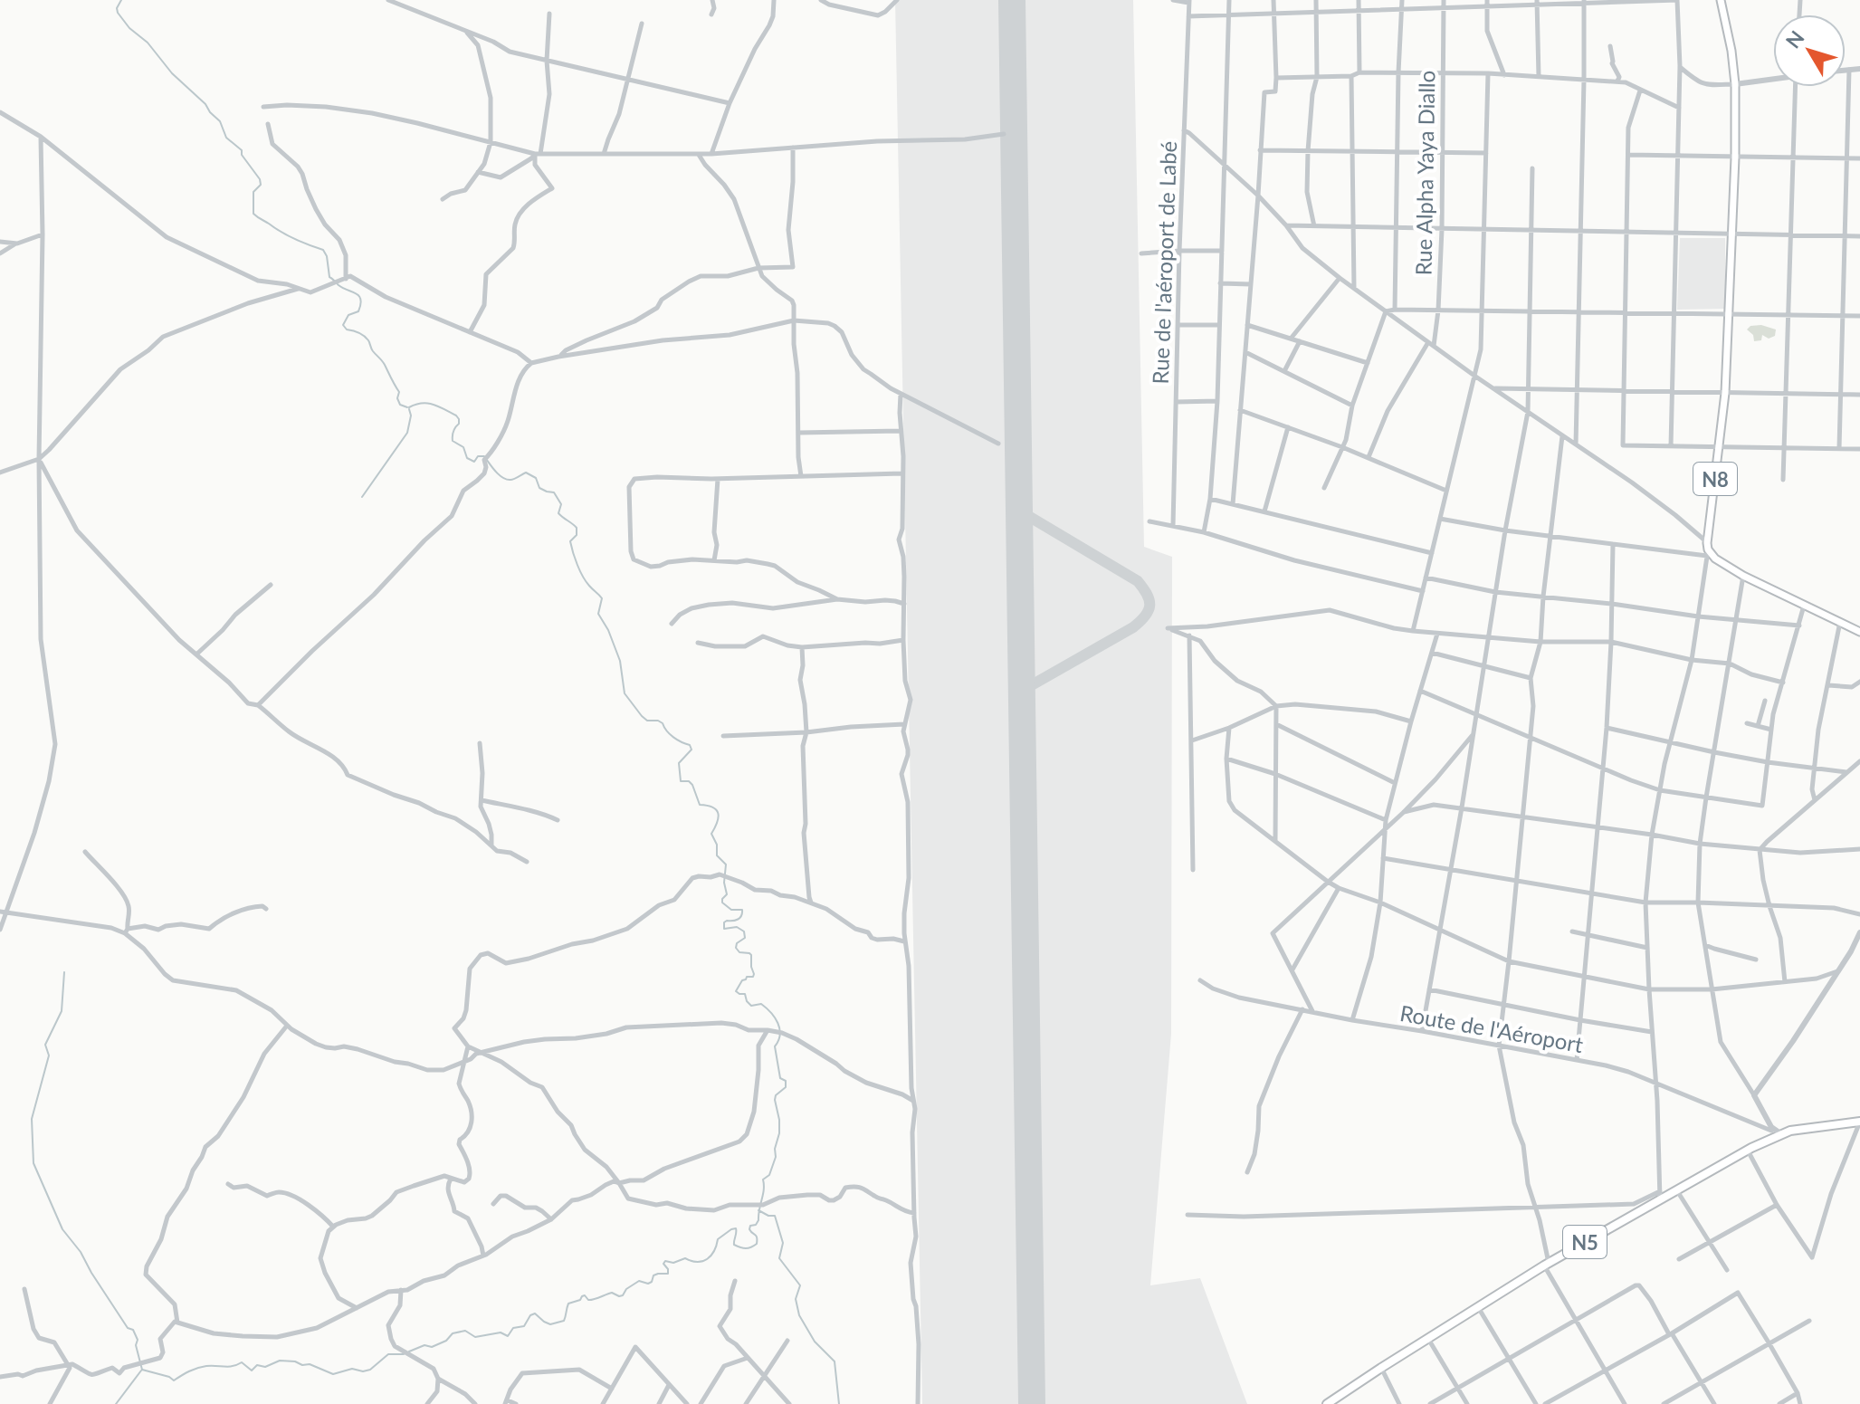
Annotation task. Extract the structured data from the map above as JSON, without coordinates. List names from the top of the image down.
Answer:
{
  "streets": {
    "highway": ["N5"],
    "main road": ["N8"],
    "street": ["Rue Alpha Yaya Diallo", "Rue de l'aéroport de Labé", "Route de l'Aéroport"]
  },
  "crossings": [
    ["Route de l'Aéroport", "N5"]
  ],
  "north": "top left"
}
